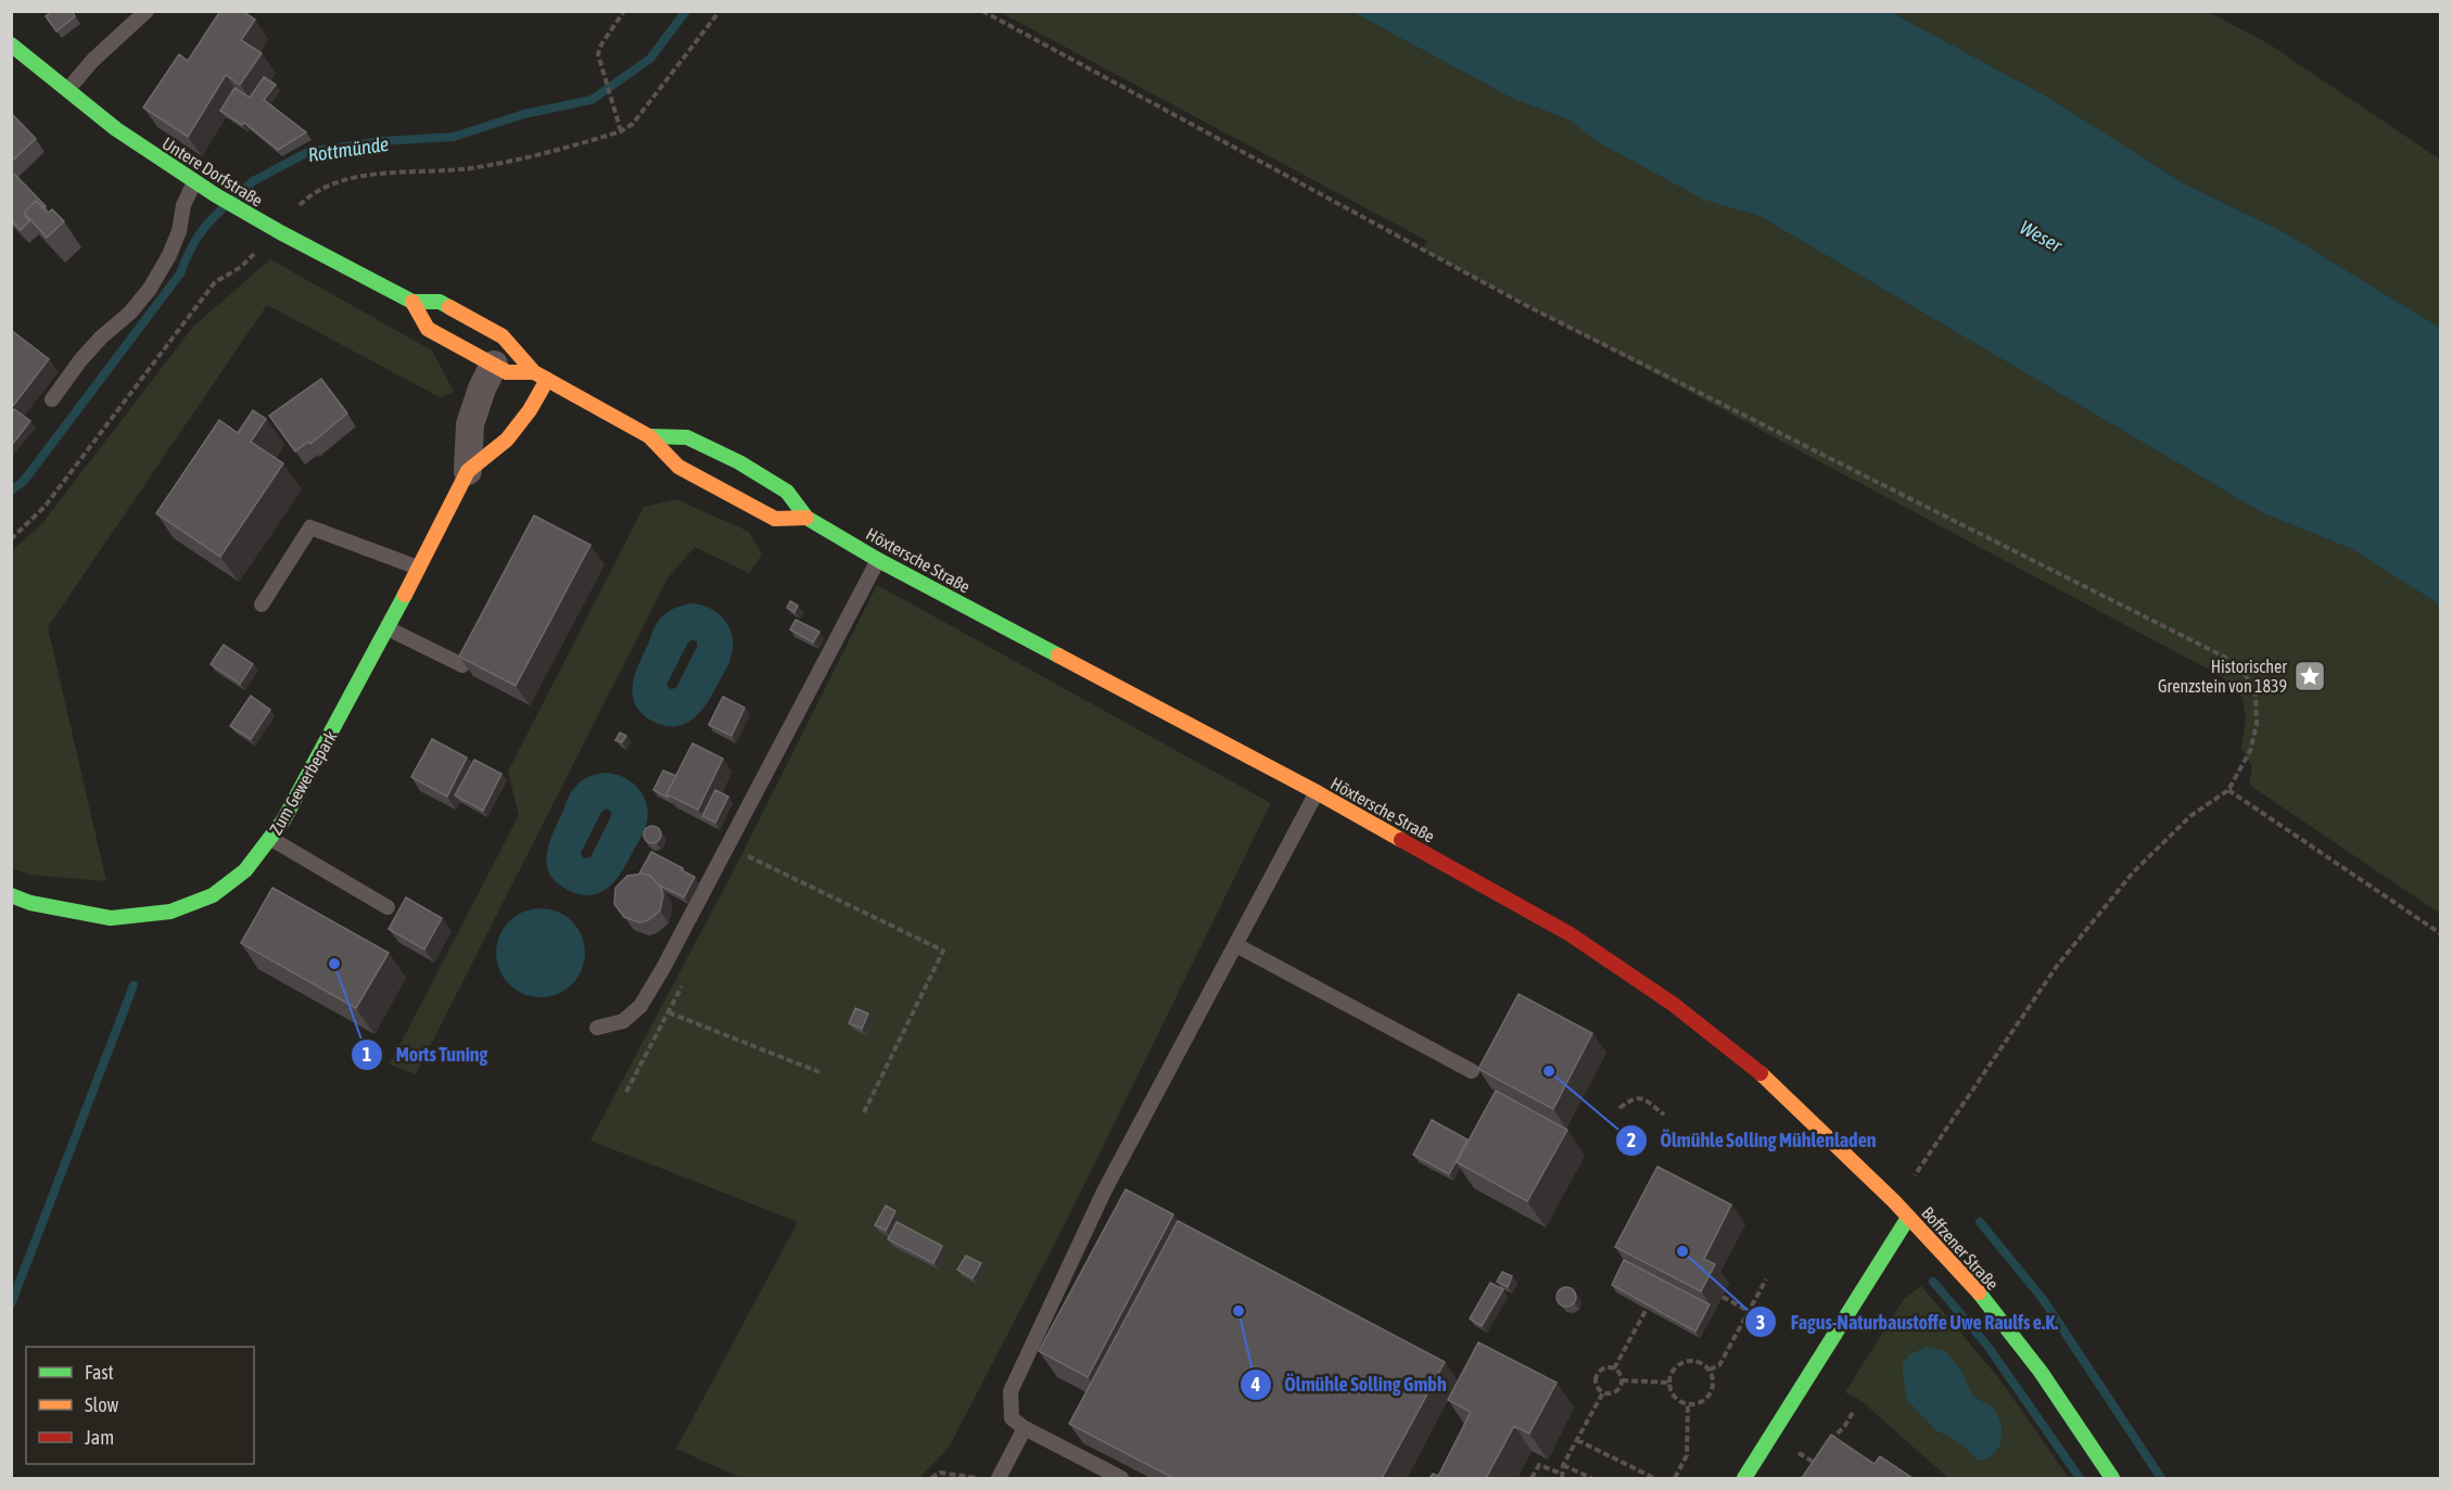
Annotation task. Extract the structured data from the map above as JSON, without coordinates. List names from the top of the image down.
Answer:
{
  "streets": {
    "street": [
      "Untere Dorfstraße",
      "Höxtersche Straße",
      "Zum Gewerbepark",
      "Boffzener Straße"
    ]
  },
  "crossings": [
    ["Untere Dorfstraße", "Höxtersche Straße"],
    ["Untere Dorfstraße", "Zum Gewerbepark"],
    ["Höxtersche Straße", "Zum Gewerbepark"],
    ["Höxtersche Straße", "Boffzener Straße"]
  ],
  "water": ["Rottmünde", "Weser"],
  "places": {
    "place": ["Historischer Grenzstein von 1839"],
    "other": [
      "Morts Tuning",
      "Ölmühle Solling Mühlenladen",
      "Fagus-Naturbaustoffe Uwe Raulfs e.K.",
      "Ölmühle Solling Gmbh"
    ]
  },
  "legend": ["Fast", "Slow", "Jam"]
}
